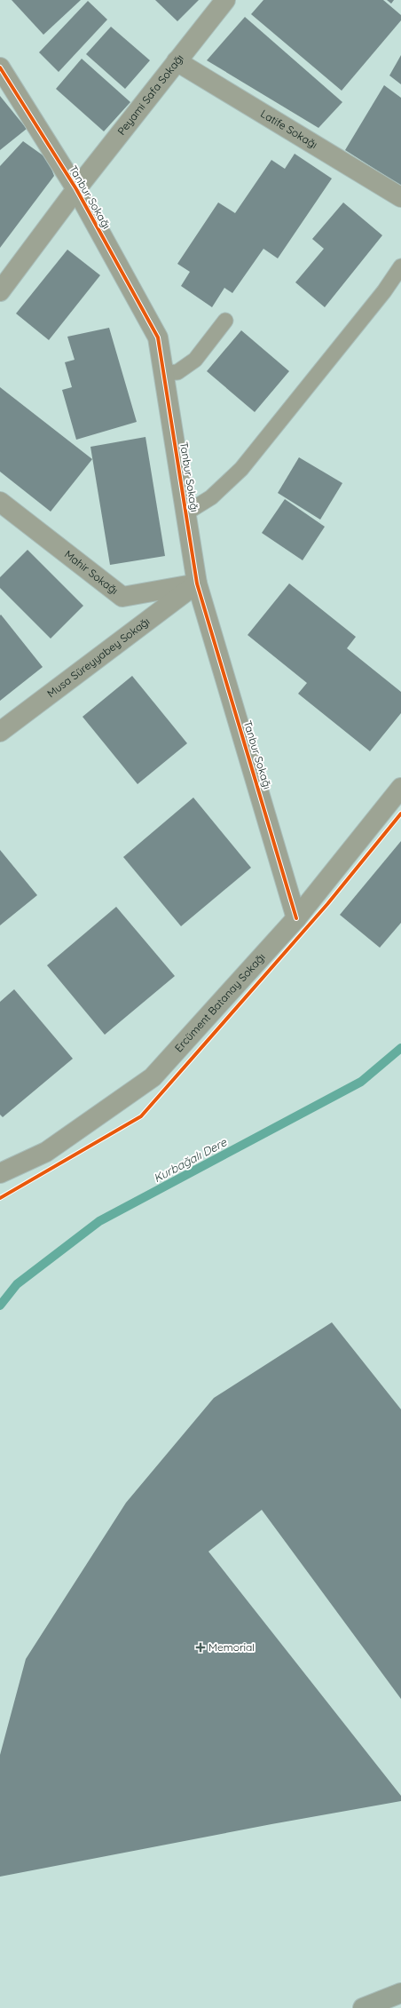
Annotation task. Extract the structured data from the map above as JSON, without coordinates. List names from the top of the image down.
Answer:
{
  "streets": {
    "street": [
      "Peyami Safa Sokağı",
      "Latife Sokağı",
      "Tanbur Sokağı",
      "Mahir Sokağı",
      "Musa Süreyyabey Sokağı",
      "Ercüment Batanay Sokağı"
    ]
  },
  "crossings": [
    ["Peyami Safa Sokağı", "Latife Sokağı"],
    ["Peyami Safa Sokağı", "Tanbur Sokağı"],
    ["Tanbur Sokağı", "Mahir Sokağı"],
    ["Tanbur Sokağı", "Musa Süreyyabey Sokağı"],
    ["Tanbur Sokağı", "Ercüment Batanay Sokağı"],
    ["Mahir Sokağı", "Musa Süreyyabey Sokağı"]
  ],
  "water": ["Kurbağalı Dere"],
  "places": {
    "health": ["Memorial"]
  }
}
